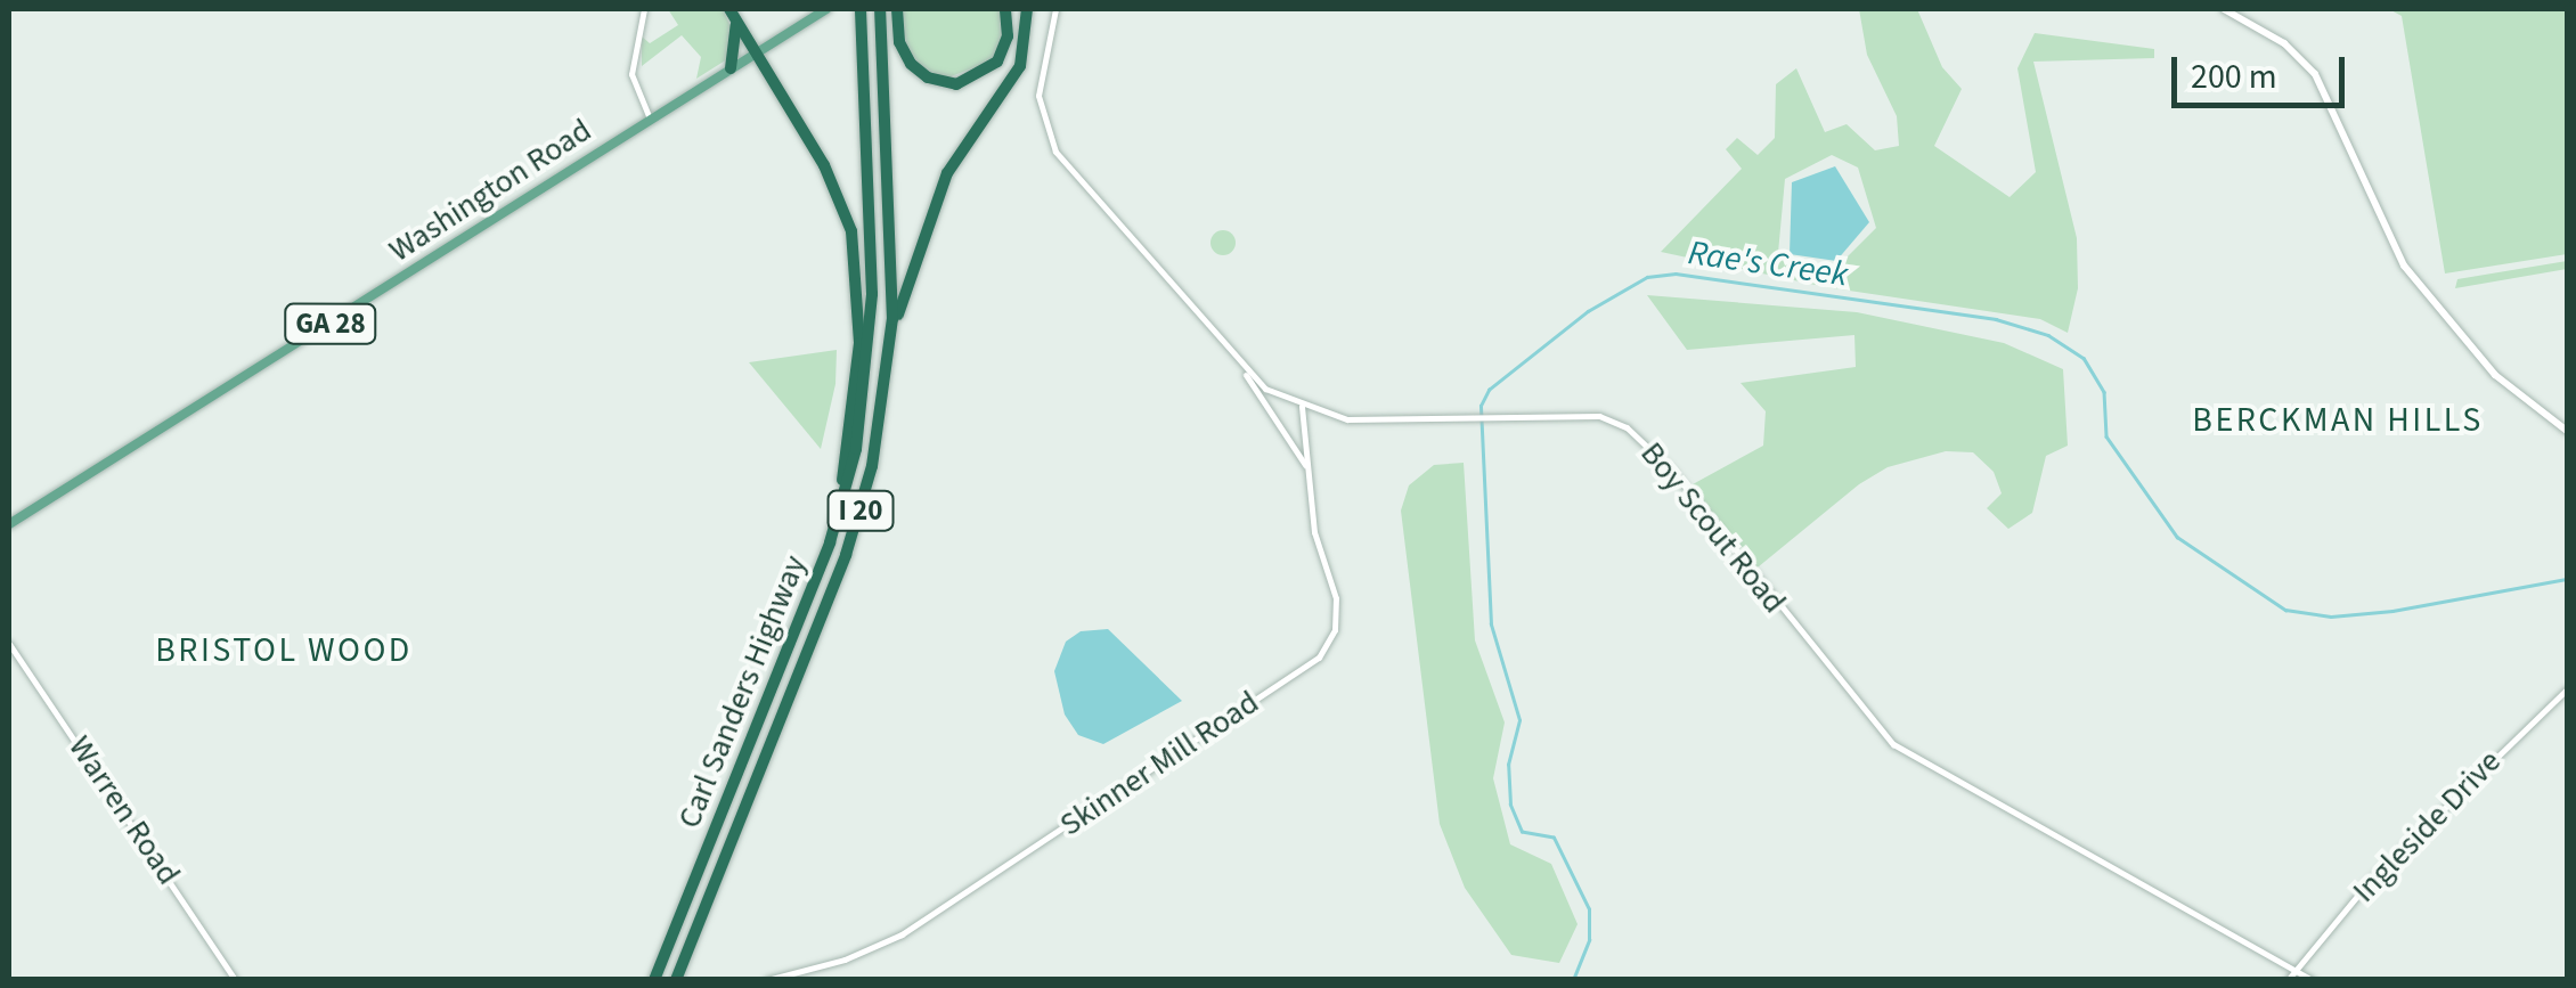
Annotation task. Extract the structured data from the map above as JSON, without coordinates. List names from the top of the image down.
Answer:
{
  "streets": {
    "highway": ["I 20", "Carl Sanders Highway"],
    "main road": ["Washington Road", "GA 28"],
    "street": [
      "Boy Scout Road",
      "Skinner Mill Road",
      "Warren Road",
      "Ingleside Drive"
    ]
  },
  "crossings": [
    ["Boy Scout Road", "Skinner Mill Road"],
    ["Boy Scout Road", "Ingleside Drive"]
  ],
  "districts": ["BERCKMAN HILLS", "BRISTOL WOOD"],
  "water": ["Rae's Creek"],
  "scale_bar": "200 m"
}
